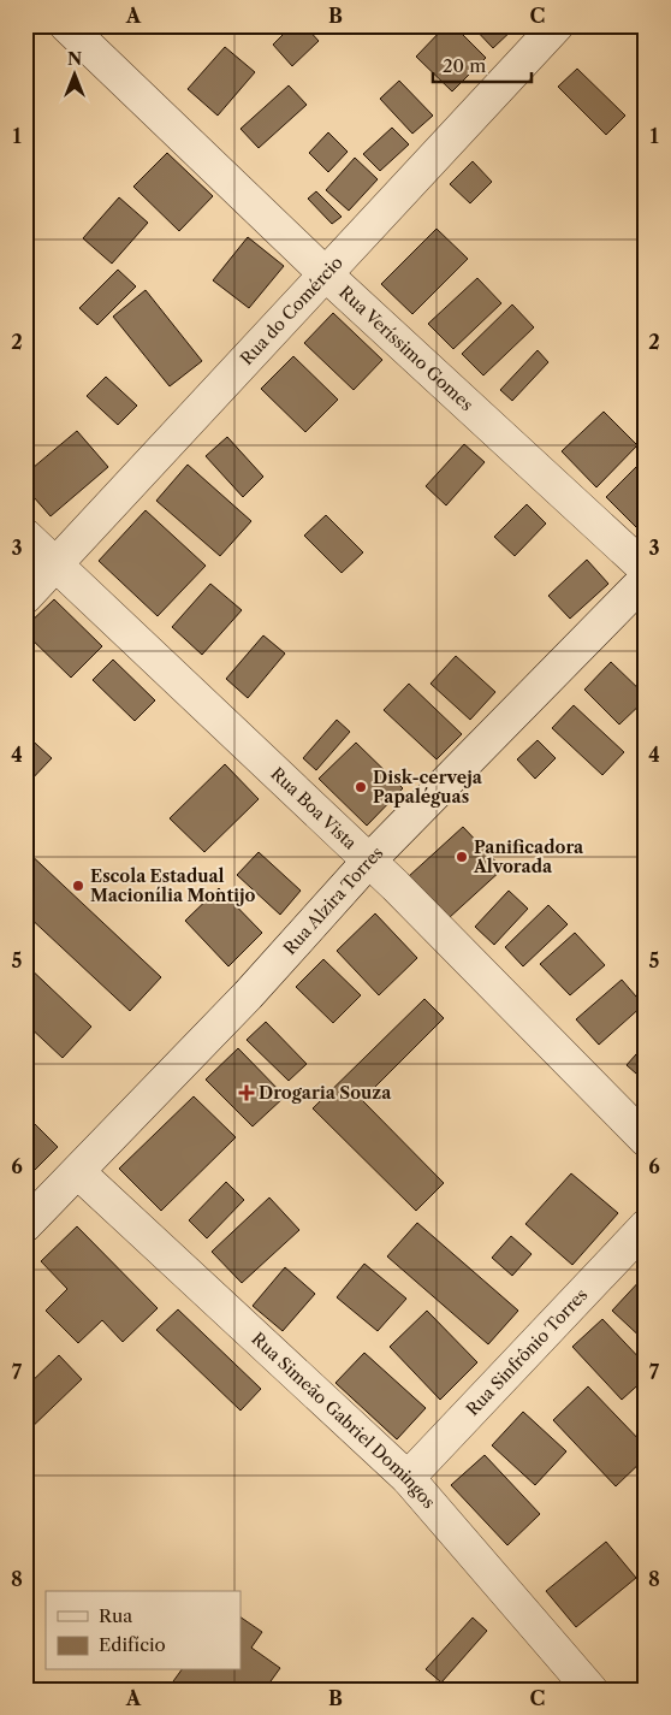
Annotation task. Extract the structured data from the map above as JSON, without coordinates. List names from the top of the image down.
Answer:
{
  "streets": {
    "street": [
      "Rua do Comércio",
      "Rua Veríssimo Gomes",
      "Rua Boa Vista",
      "Rua Alzira Torres",
      "Rua Sinfrônio Torres",
      "Rua Simeão Gabriel Domingos"
    ]
  },
  "crossings": [
    ["Rua do Comércio", "Rua Veríssimo Gomes"],
    ["Rua do Comércio", "Rua Boa Vista"],
    ["Rua Boa Vista", "Rua Alzira Torres"],
    ["Rua Alzira Torres", "Rua Simeão Gabriel Domingos"],
    ["Rua Sinfrônio Torres", "Rua Simeão Gabriel Domingos"]
  ],
  "places": {
    "other": ["Disk-cerveja Papaléguas", "Panificadora Alvorada", "Escola Estadual Macionília Montijo"],
    "health": ["Drogaria Souza"]
  },
  "legend": ["Rua", "Edifício"],
  "scale_bar": "20 m",
  "north": "top",
  "grid": {
    "columns": ["A", "B", "C"],
    "rows": [
      "1",
      "2",
      "3",
      "4",
      "5",
      "6",
      "7",
      "8"
    ]
  }
}
